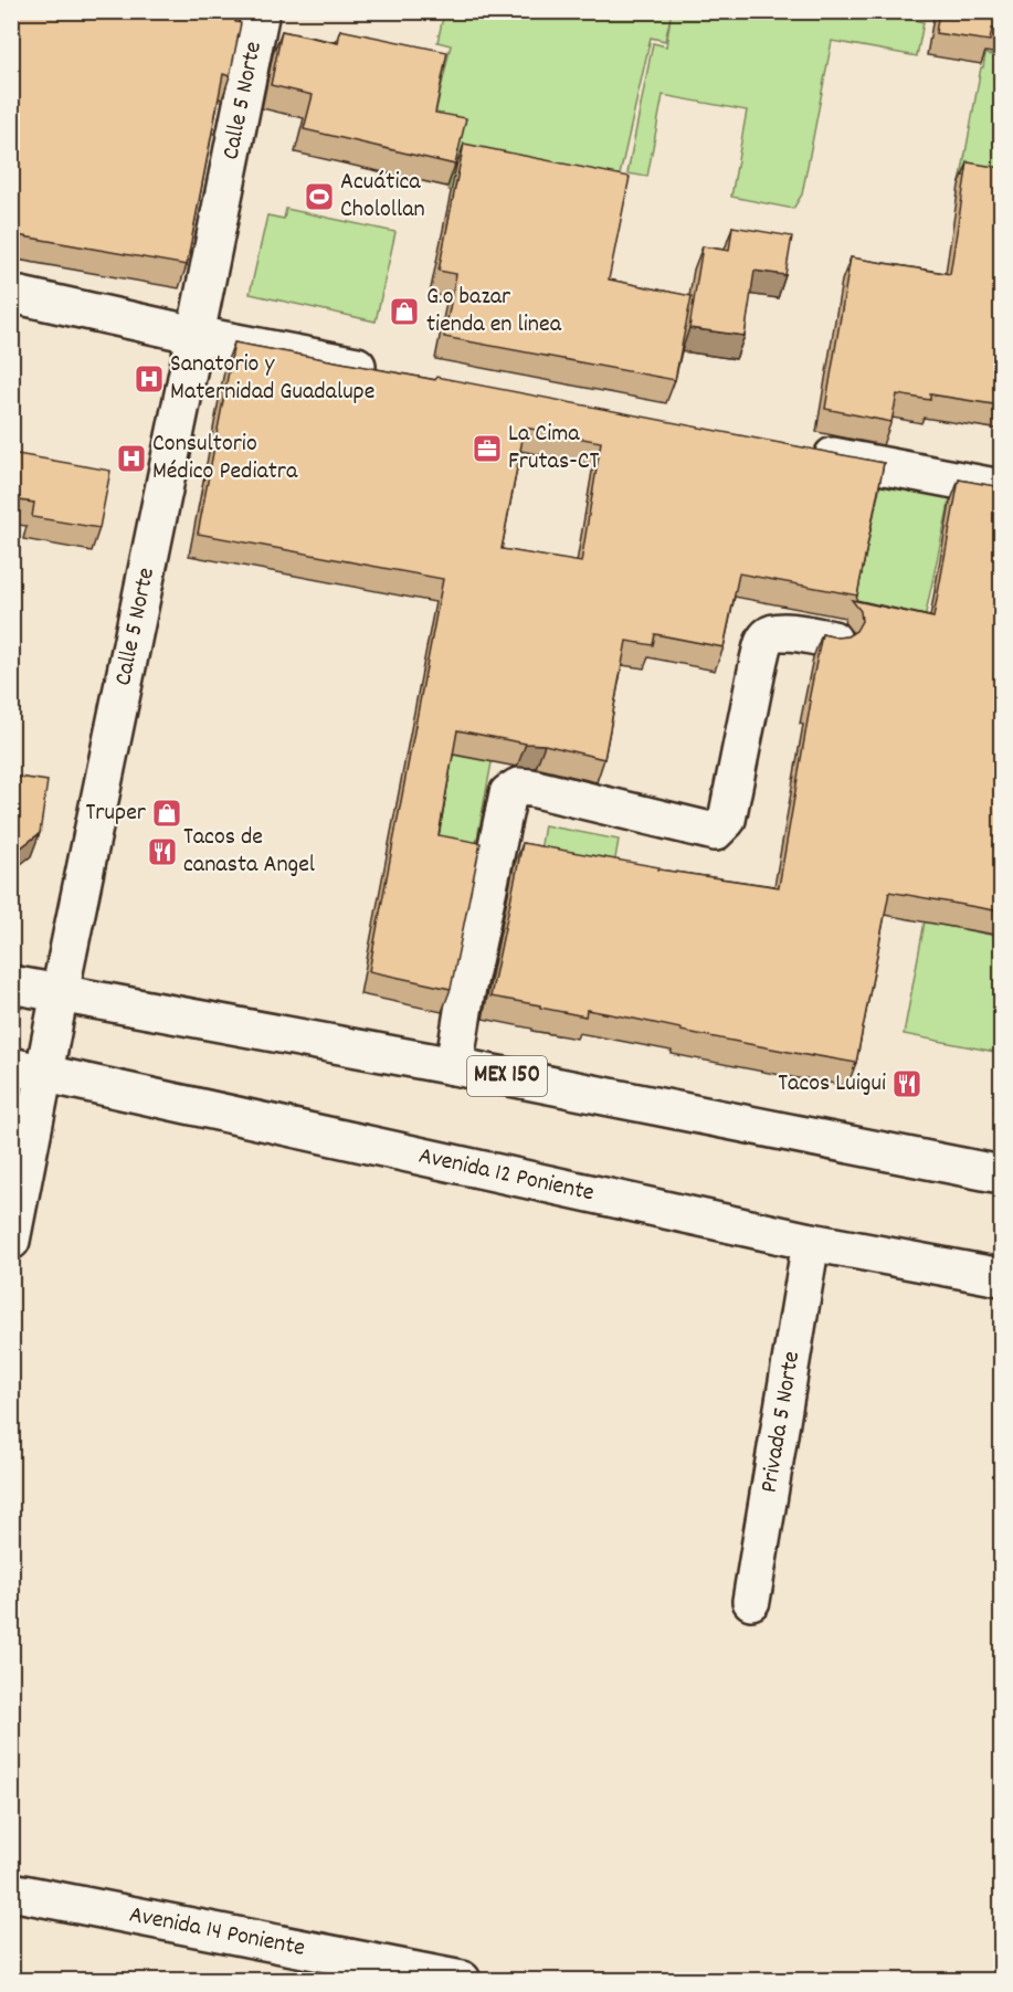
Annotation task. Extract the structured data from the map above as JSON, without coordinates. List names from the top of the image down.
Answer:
{
  "streets": {
    "street": [
      "Calle 5 Norte",
      "MEX 150",
      "Avenida 12 Poniente",
      "Privada 5 Norte",
      "Avenida 14 Poniente"
    ]
  },
  "crossings": [
    ["Calle 5 Norte", "MEX 150"],
    ["Calle 5 Norte", "Avenida 12 Poniente"],
    ["Avenida 12 Poniente", "Privada 5 Norte"]
  ],
  "places": {
    "sports": ["Acuática Cholollan"],
    "shop": ["G.o bazar tienda en linea", "Truper"],
    "hospital": ["Sanatorio y Maternidad Guadalupe", "Consultorio Médico Pediatra"],
    "office": ["La Cima Frutas-CT"],
    "restaurant": ["Tacos de canasta Angel", "Tacos Luigui"]
  }
}
